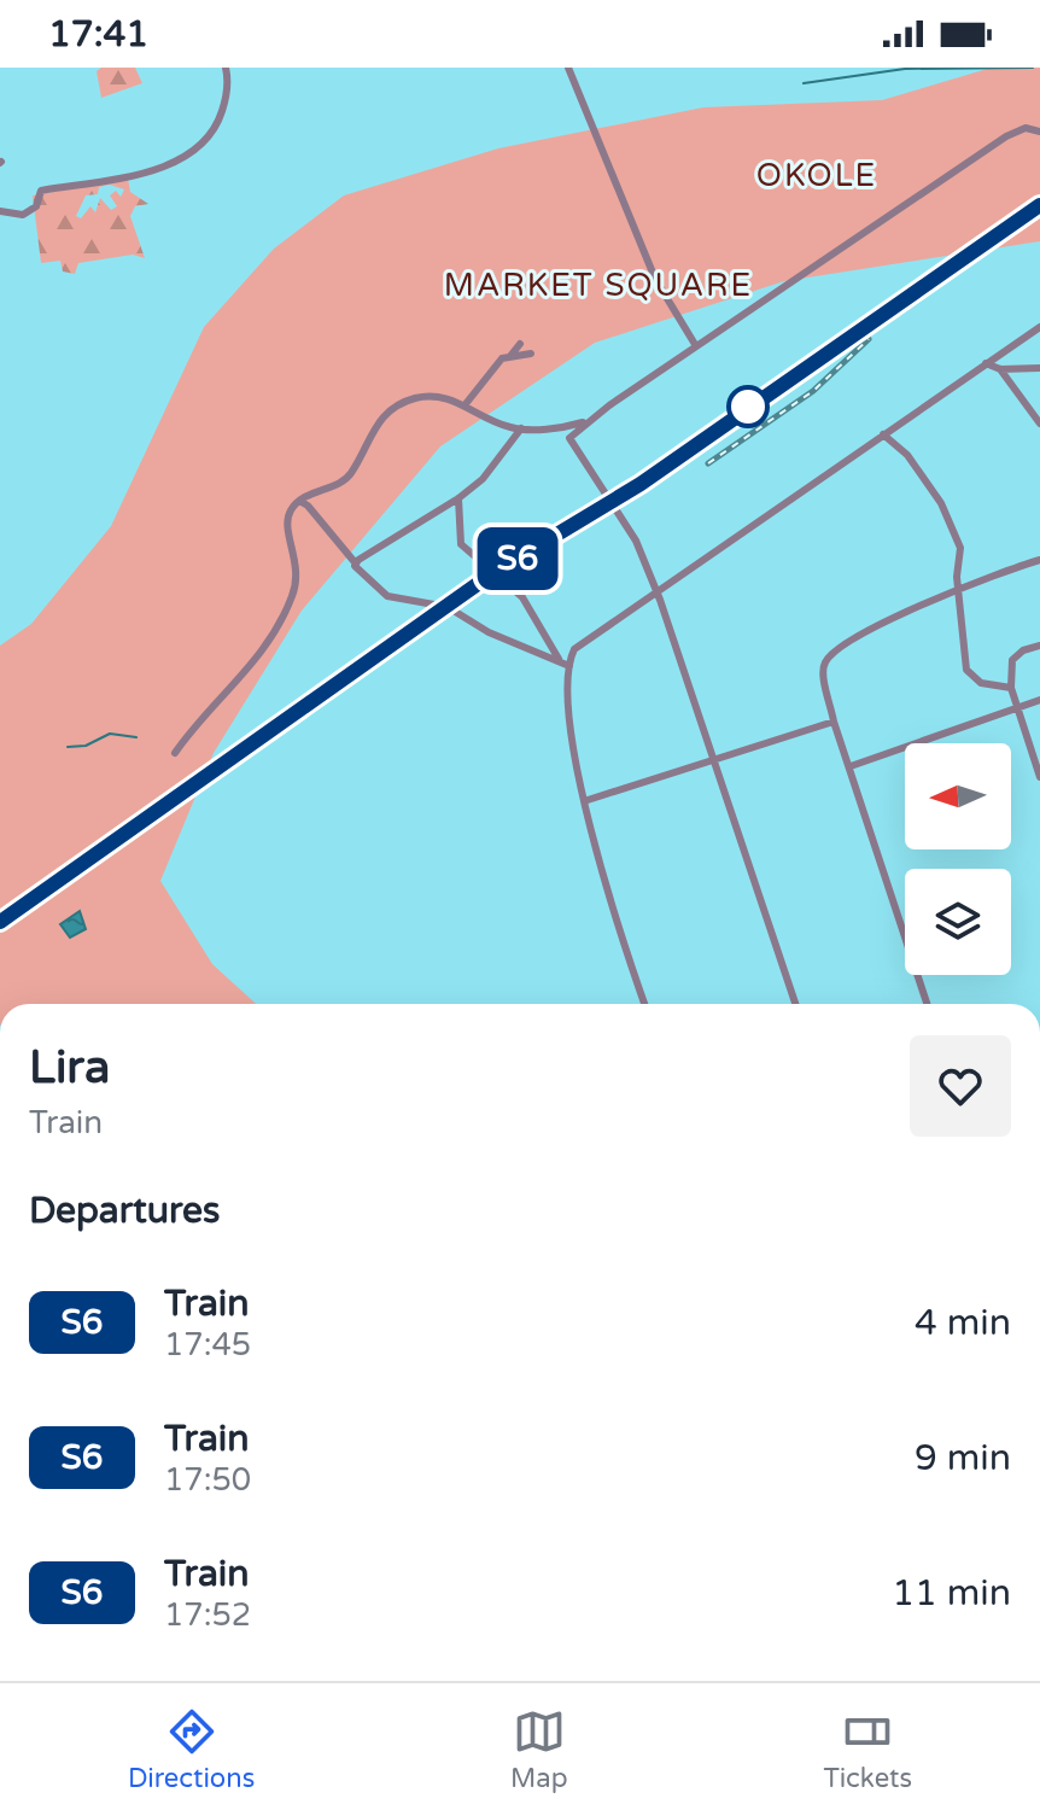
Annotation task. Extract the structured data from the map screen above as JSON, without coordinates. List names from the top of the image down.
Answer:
{
  "districts": ["OKOLE", "MARKET SQUARE"],
  "north": "left",
  "page": {
    "status": "17:41",
    "on_map": "S6",
    "heading": [
      ["Lira", "Train"],
      "Departures"
    ],
    "list": [
      {
        "mark": "S6",
        "name": "Train",
        "note": "17:45",
        "value": "4 min"
      },
      {
        "mark": "S6",
        "name": "Train",
        "note": "17:50",
        "value": "9 min"
      },
      {
        "mark": "S6",
        "name": "Train",
        "note": "17:52",
        "value": "11 min"
      }
    ],
    "tabs": ["Directions", "Map", "Tickets"]
  }
}
